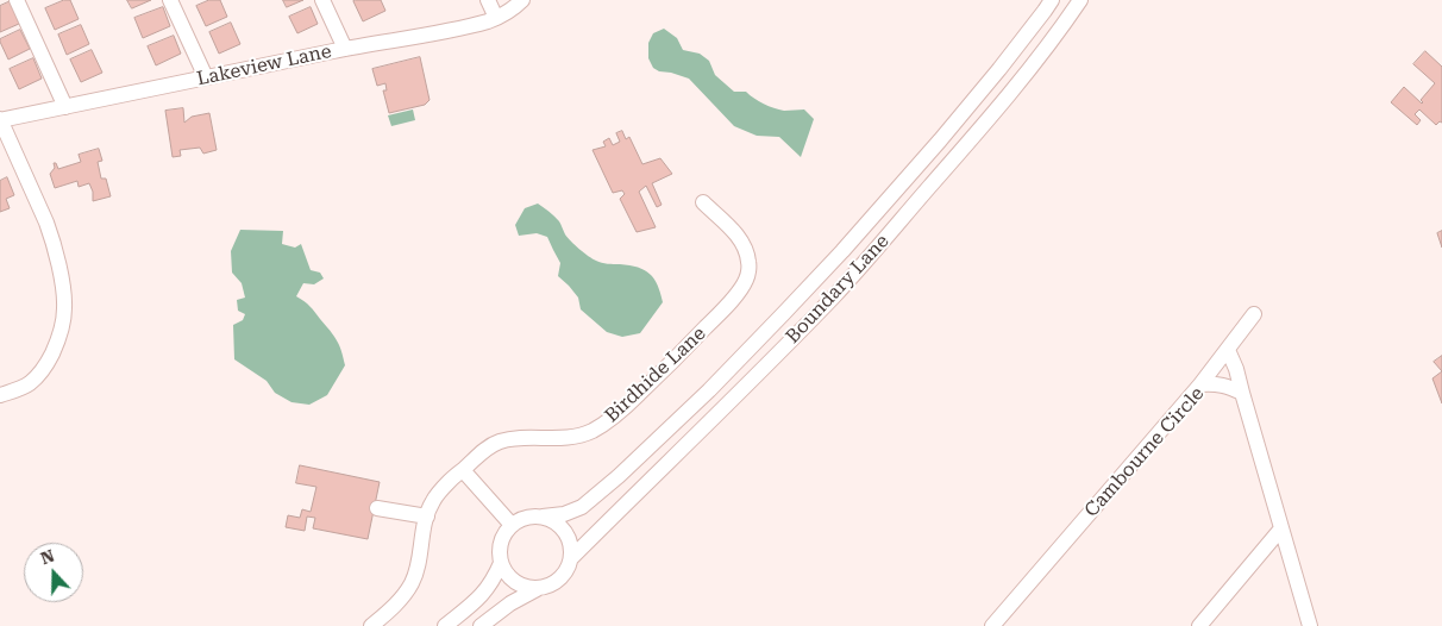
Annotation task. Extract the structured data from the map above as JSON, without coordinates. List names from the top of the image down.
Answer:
{
  "streets": {
    "street": [
      "Lakeview Lane",
      "Boundary Lane",
      "Birdhide Lane",
      "Cambourne Circle"
    ]
  },
  "north": "top"
}
